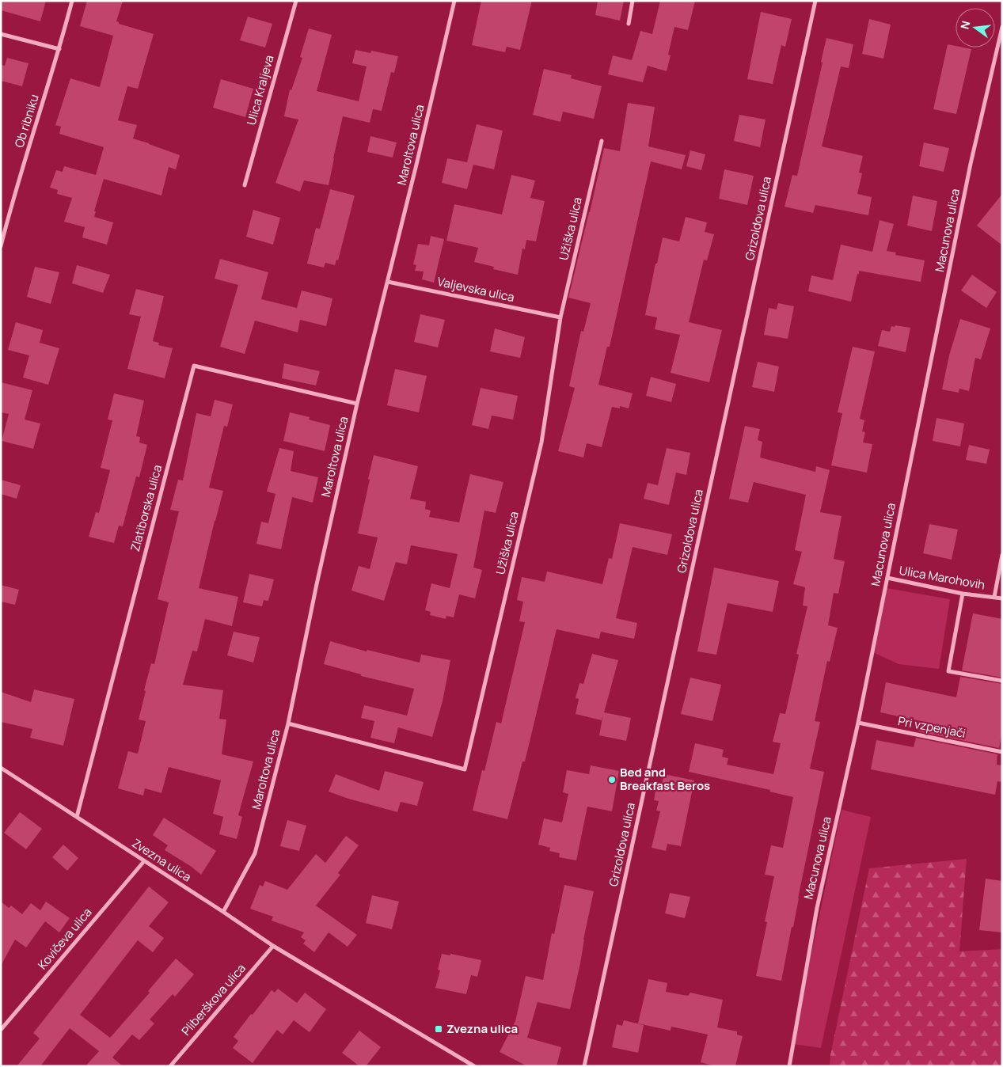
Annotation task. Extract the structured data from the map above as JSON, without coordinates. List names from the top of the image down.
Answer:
{
  "streets": {
    "street": [
      "Ulica Kraljeva",
      "Ob ribniku",
      "Maroltova ulica",
      "Grizoldova ulica",
      "Užiška ulica",
      "Macunova ulica",
      "Valjevska ulica",
      "Zlatiborska ulica",
      "Ulica Marohovih",
      "Pri vzpenjači",
      "Zvezna ulica",
      "Kovičeva ulica",
      "Pliberškova ulica"
    ]
  },
  "crossings": [
    ["Maroltova ulica", "Užiška ulica"],
    ["Maroltova ulica", "Valjevska ulica"],
    ["Maroltova ulica", "Zlatiborska ulica"],
    ["Maroltova ulica", "Zvezna ulica"],
    ["Užiška ulica", "Valjevska ulica"],
    ["Macunova ulica", "Ulica Marohovih"],
    ["Macunova ulica", "Pri vzpenjači"],
    ["Zlatiborska ulica", "Zvezna ulica"],
    ["Zvezna ulica", "Kovičeva ulica"],
    ["Zvezna ulica", "Pliberškova ulica"]
  ],
  "places": {
    "other": ["Bed and Breakfast Beros"],
    "transit": ["Zvezna ulica"]
  },
  "north": "left"
}
